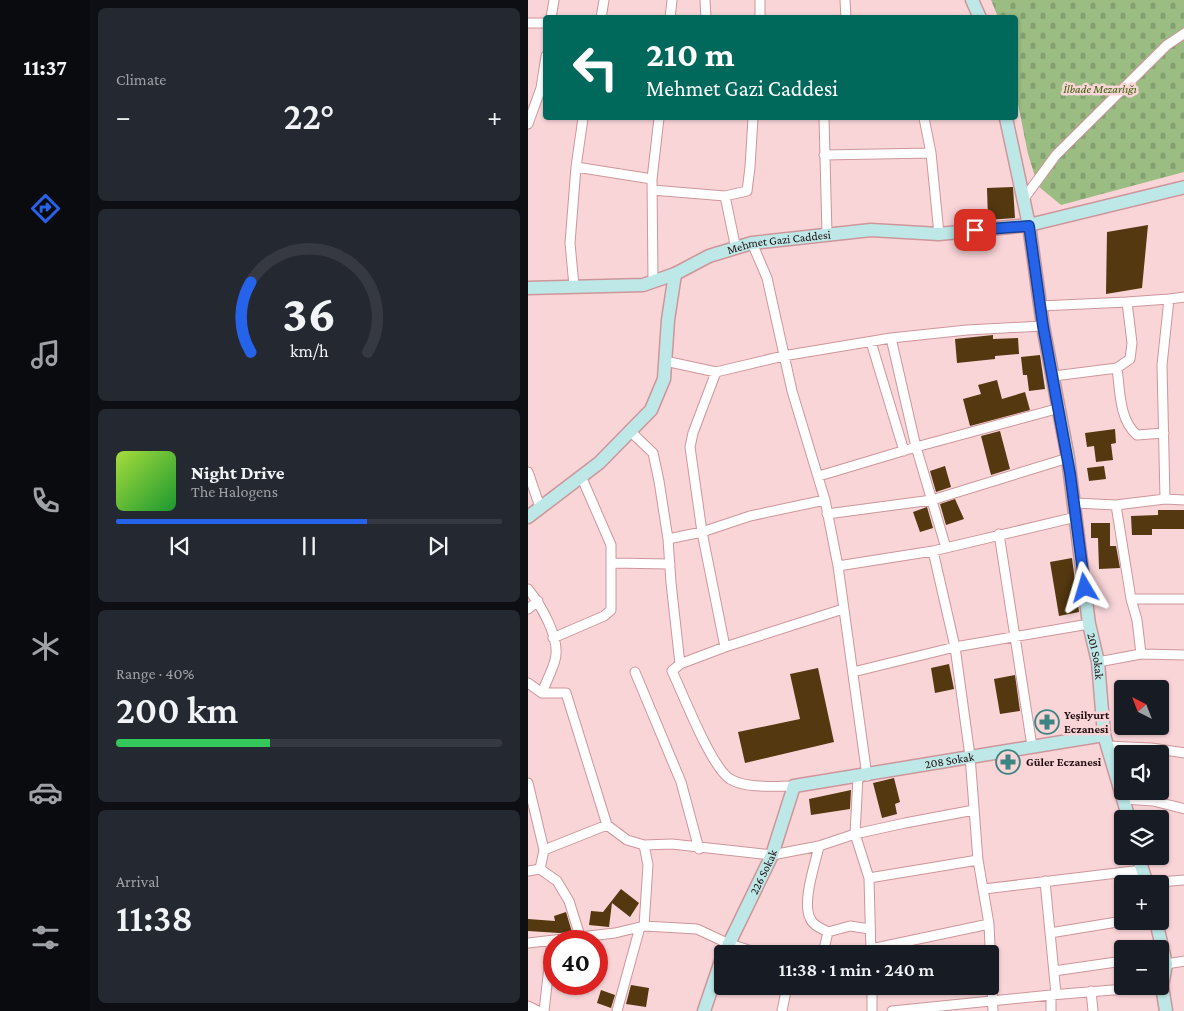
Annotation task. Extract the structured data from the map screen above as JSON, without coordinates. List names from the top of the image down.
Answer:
{
  "streets": {
    "street": [
      "Mehmet Gazi Caddesi",
      "201 Sokak",
      "208 Sokak",
      "226 Sokak"
    ]
  },
  "crossings": [
    ["Mehmet Gazi Caddesi", "201 Sokak"],
    ["201 Sokak", "208 Sokak"],
    ["208 Sokak", "226 Sokak"]
  ],
  "parks": ["İlbade Mezarlığı"],
  "places": {
    "pharmacy": ["Yeşilyurt Eczanesi", "Güler Eczanesi"]
  },
  "north": "top left",
  "page": {
    "tabs": "11:37",
    "tile": [
      "Climate",
      ["Range · 40%", "200 km"],
      ["Arrival", "11:38"]
    ],
    "turn": ["210 m", "Mehmet Gazi Caddesi"],
    "heat": ["−", "22°", "+"],
    "song": ["Night Drive", "The Halogens"],
    "map_buttons": ["+", "−"],
    "limit": "40",
    "trip": "11:38 · 1 min · 240 m",
    "gauge": ["36", "km/h"]
  }
}
